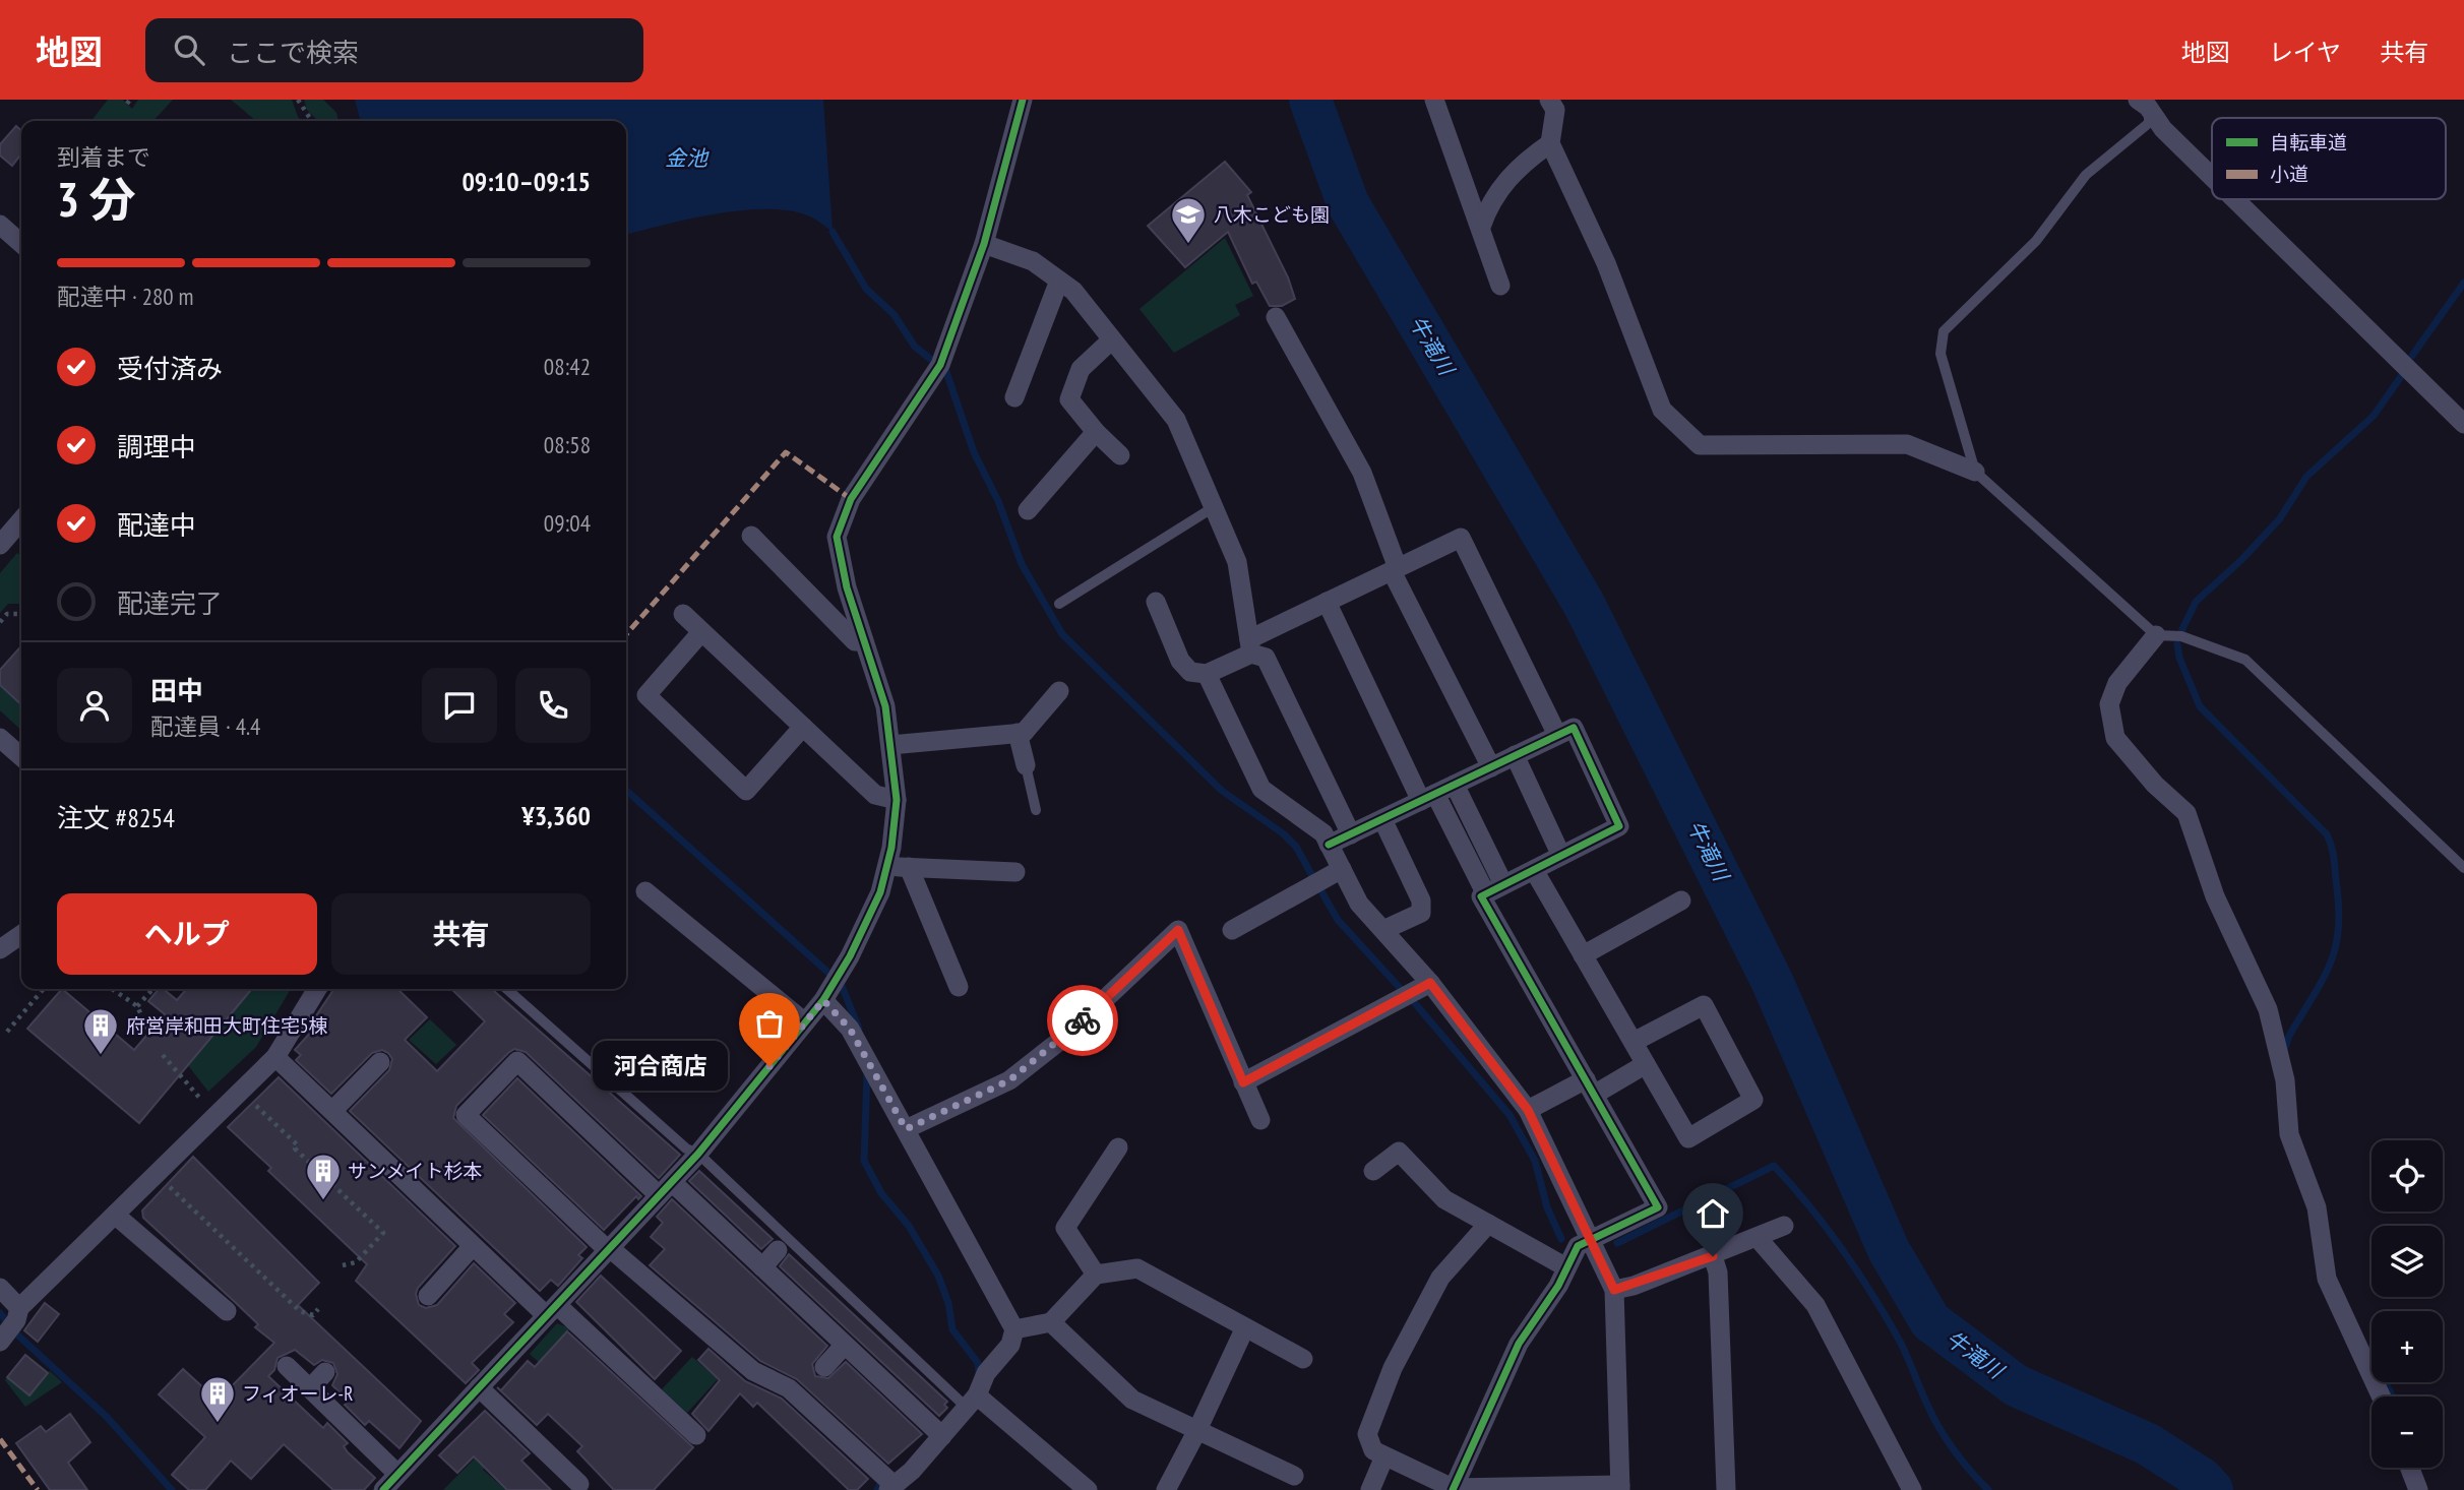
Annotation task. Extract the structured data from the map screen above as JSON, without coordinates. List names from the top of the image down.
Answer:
{
  "water": ["金池", "牛滝川"],
  "places": {
    "school or university": ["八木こども園"],
    "building": ["府営岸和田大町住宅5棟", "サンメイト杉本", "フィオーレ-R"],
    "other": ["河合商店"]
  },
  "legend": ["自転車道", "小道"],
  "page": {
    "header": "地図",
    "search": "ここで検索",
    "nav": ["地図", "レイヤ", "共有"],
    "heading": ["3 分", "到着まで", "09:10–09:15"],
    "panel": [
      "田中",
      "配達員 · 4.4",
      "注文 #8254",
      "¥3,360"
    ],
    "bar": "配達中 · 280 m",
    "list": [
      ["受付済み", "08:42"],
      ["調理中", "08:58"],
      ["配達中", "09:04"],
      "配達完了"
    ],
    "buttons": ["ヘルプ", "共有"],
    "bubble": "河合商店",
    "map_buttons": ["+", "−"]
  }
}
